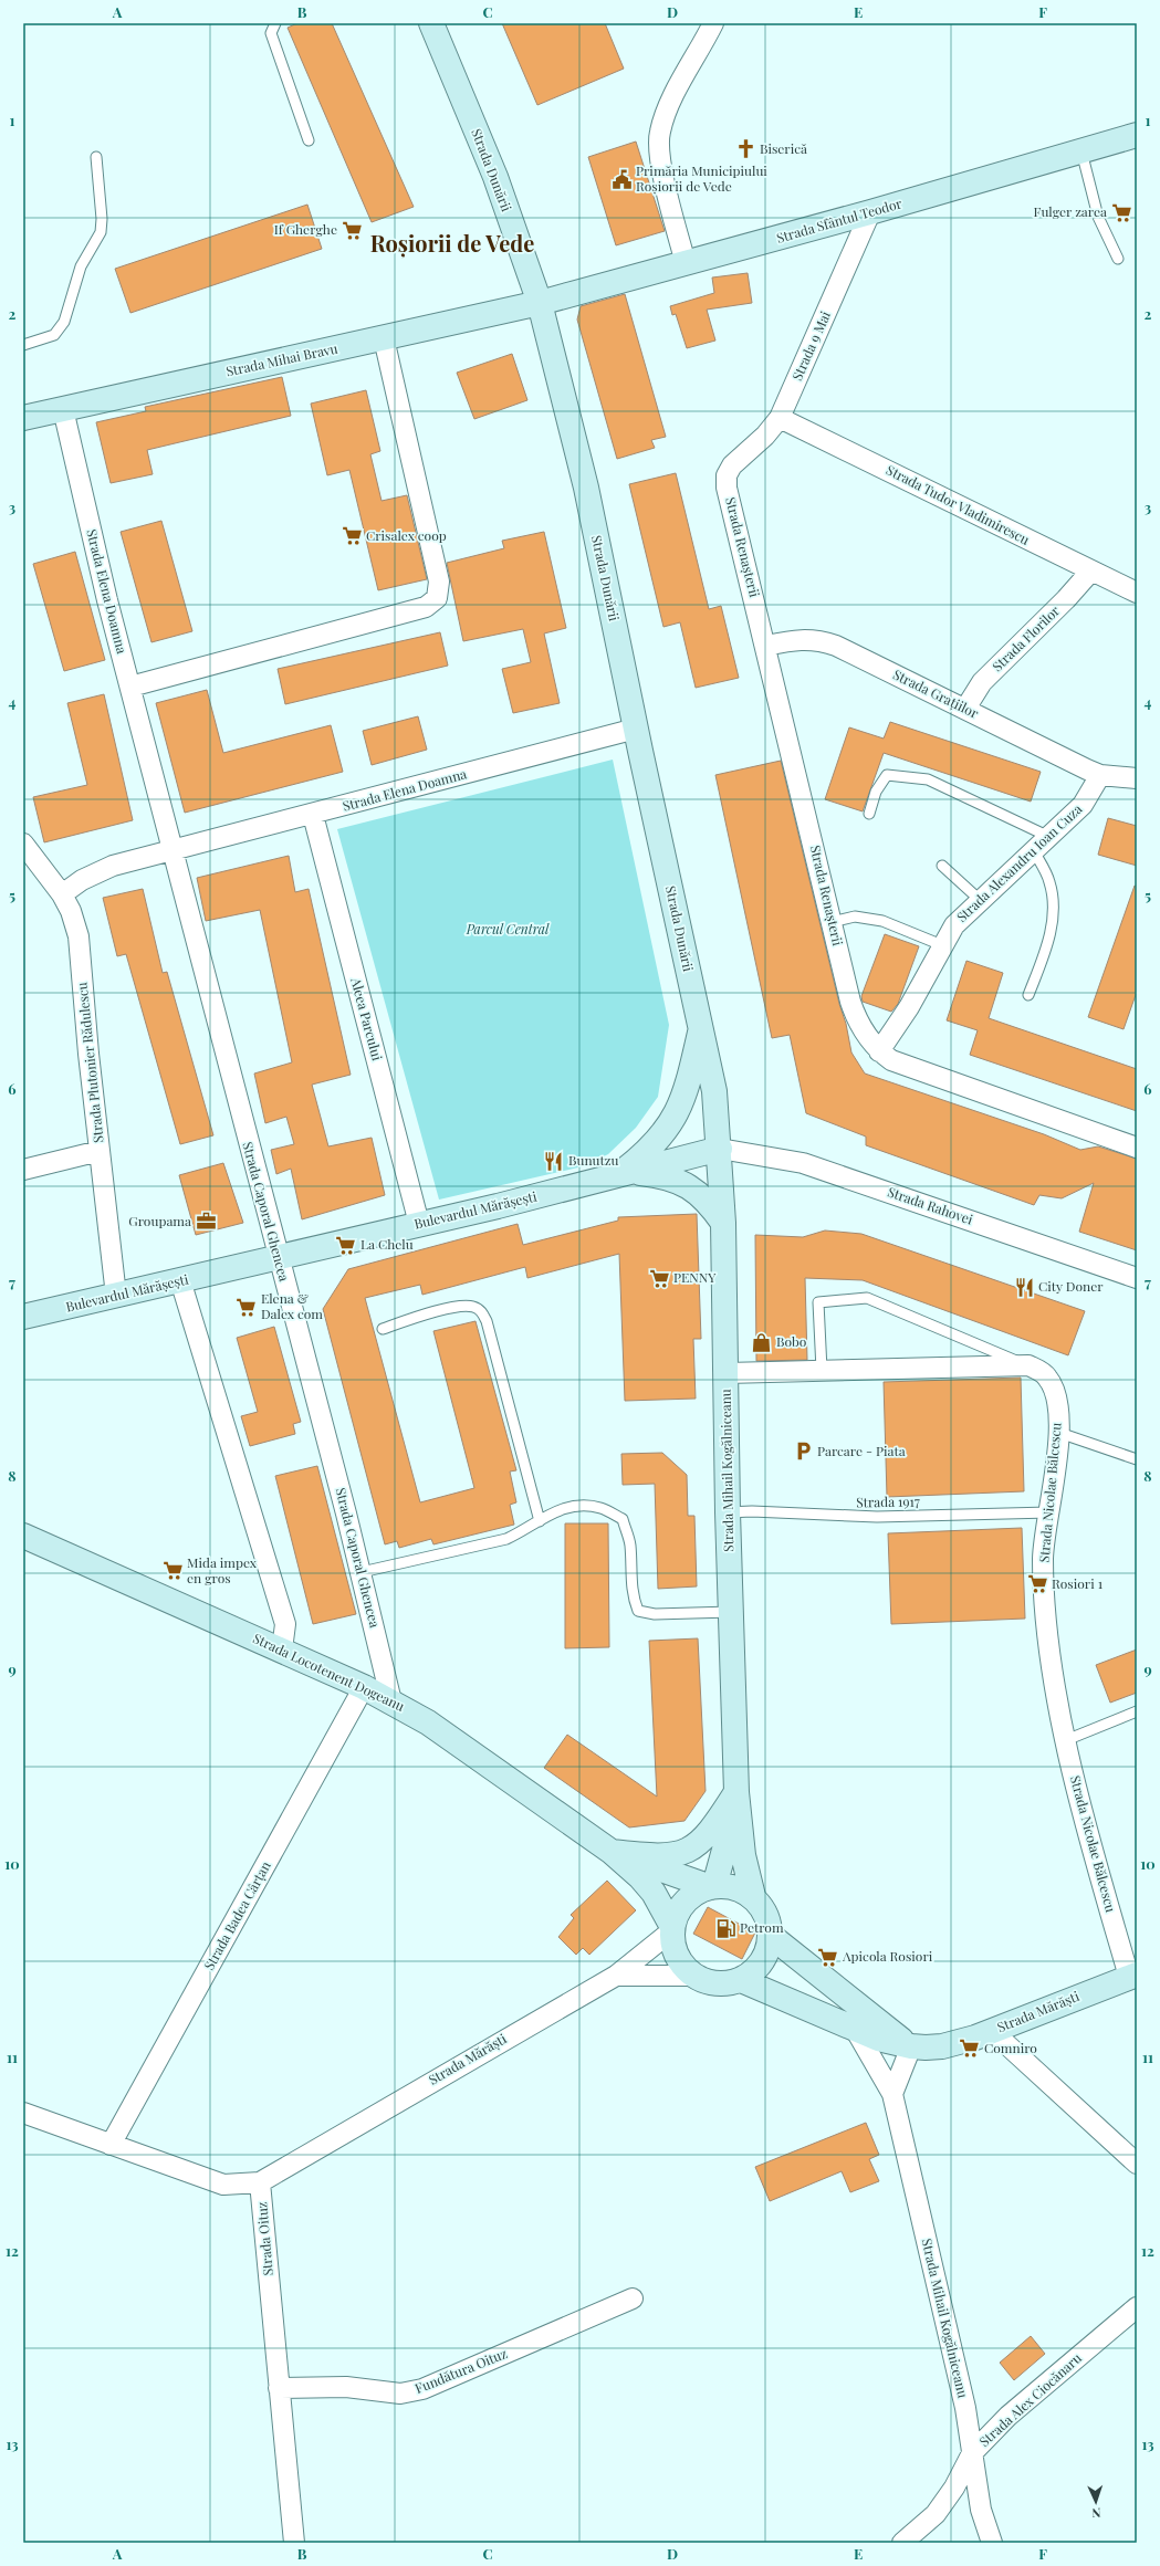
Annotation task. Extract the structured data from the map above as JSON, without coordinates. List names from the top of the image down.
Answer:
{
  "streets": {
    "main road": [
      "Strada Dunării",
      "Strada Sfântul Teodor",
      "Strada Mihai Bravu",
      "Bulevardul Mărășești",
      "Strada Mihail Kogălniceanu",
      "Strada Locotenent Dogeanu",
      "Strada Mărăști"
    ],
    "street": [
      "Strada 9 Mai",
      "Strada Tudor Vladimirescu",
      "Strada Renașterii",
      "Strada Elena Doamna",
      "Strada Florilor",
      "Strada Grațiilor",
      "Strada Alexandru Ioan Cuza",
      "Aleea Parcului",
      "Strada Plutonier Rădulescu",
      "Strada Rahovei",
      "Strada Caporal Ghencea",
      "Strada Nicolae Bălcescu",
      "Strada Badea Cârțan",
      "Strada Oituz",
      "Fundătura Oituz",
      "Strada Alex Ciocănaru"
    ],
    "lane": ["Strada 1917"]
  },
  "crossings": [
    ["Strada Dunării", "Strada Sfântul Teodor"],
    ["Strada Dunării", "Strada Mihai Bravu"],
    ["Strada Dunării", "Strada Elena Doamna"],
    ["Strada Dunării", "Strada Rahovei"],
    ["Strada Dunării", "Bulevardul Mărășești"],
    ["Strada Dunării", "Strada Mihail Kogălniceanu"],
    ["Strada Sfântul Teodor", "Strada 9 Mai"],
    ["Strada Sfântul Teodor", "Strada Mihai Bravu"],
    ["Strada 9 Mai", "Strada Tudor Vladimirescu"],
    ["Strada 9 Mai", "Strada Renașterii"],
    ["Strada Mihai Bravu", "Strada Elena Doamna"],
    ["Strada Tudor Vladimirescu", "Strada Florilor"],
    ["Strada Renașterii", "Strada Grațiilor"],
    ["Strada Renașterii", "Strada Alexandru Ioan Cuza"],
    ["Strada Elena Doamna", "Aleea Parcului"],
    ["Strada Elena Doamna", "Strada Plutonier Rădulescu"],
    ["Strada Elena Doamna", "Strada Caporal Ghencea"],
    ["Strada Florilor", "Strada Grațiilor"],
    ["Strada Grațiilor", "Strada Alexandru Ioan Cuza"],
    ["Aleea Parcului", "Bulevardul Mărășești"],
    ["Strada Plutonier Rădulescu", "Bulevardul Mărășești"],
    ["Strada Rahovei", "Bulevardul Mărășești"],
    ["Strada Rahovei", "Strada Mihail Kogălniceanu"],
    ["Bulevardul Mărășești", "Strada Caporal Ghencea"],
    ["Bulevardul Mărășești", "Strada Mihail Kogălniceanu"],
    ["Strada Caporal Ghencea", "Strada Locotenent Dogeanu"],
    ["Strada Mihail Kogălniceanu", "Strada 1917"],
    ["Strada Mihail Kogălniceanu", "Strada Locotenent Dogeanu"],
    ["Strada Mihail Kogălniceanu", "Strada Mărăști"],
    ["Strada Mihail Kogălniceanu", "Strada Alex Ciocănaru"],
    ["Strada Nicolae Bălcescu", "Strada 1917"],
    ["Strada Nicolae Bălcescu", "Strada Mărăști"],
    ["Strada Locotenent Dogeanu", "Strada Badea Cârțan"],
    ["Strada Locotenent Dogeanu", "Strada Mărăști"],
    ["Strada Badea Cârțan", "Strada Oituz"],
    ["Strada Mărăști", "Strada Oituz"],
    ["Strada Oituz", "Fundătura Oituz"]
  ],
  "districts": ["Roșiorii de Vede"],
  "parks": ["Parcul Central"],
  "places": {
    "church": ["Biserică"],
    "public building": ["Primăria Municipiului Roșiorii de Vede"],
    "supermarket": [
      "Fulger zarea",
      "If Gherghe",
      "Crisalex coop",
      "La Chelu",
      "PENNY",
      "Elena & Dalex com",
      "Mida impex en gros",
      "Rosiori 1",
      "Apicola Rosiori",
      "Comniro"
    ],
    "restaurant": ["Bunutzu", "City Doner"],
    "office": ["Groupama"],
    "shop": ["Bobo"],
    "parking": ["Parcare - Piata"],
    "fuel station": ["Petrom"]
  },
  "north": "bottom",
  "grid": {
    "columns": [
      "A",
      "B",
      "C",
      "D",
      "E",
      "F"
    ],
    "rows": [
      "1",
      "2",
      "3",
      "4",
      "5",
      "6",
      "7",
      "8",
      "9",
      "10",
      "11",
      "12",
      "13"
    ]
  }
}
